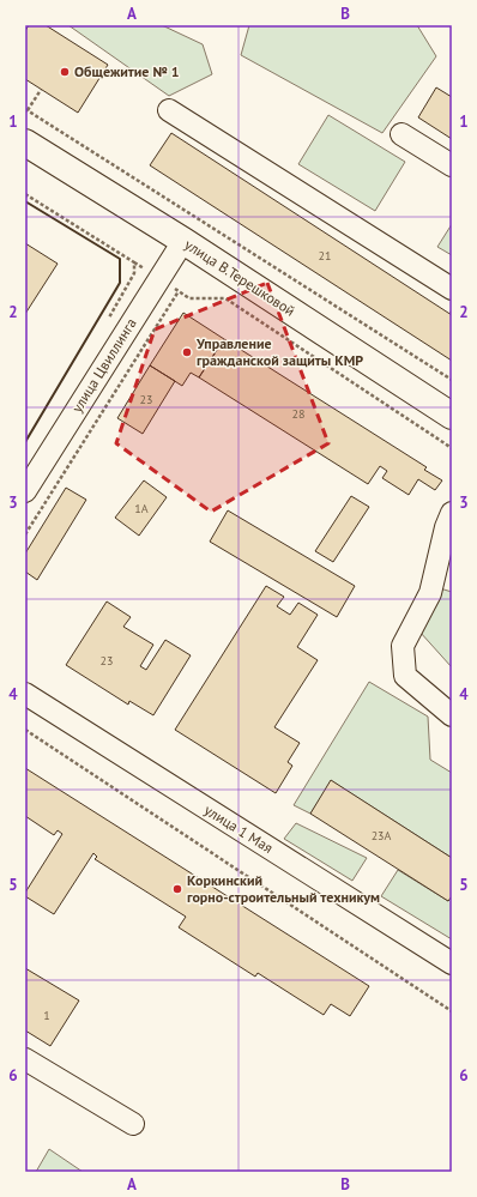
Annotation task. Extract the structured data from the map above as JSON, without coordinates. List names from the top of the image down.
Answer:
{
  "streets": {
    "main road": ["улица В.Терешковой"],
    "street": ["улица Цвиллинга", "улица 1 Мая"]
  },
  "crossings": [
    ["улица В.Терешковой", "улица Цвиллинга"]
  ],
  "places": ["Общежитие № 1", "Управление гражданской защиты КМР", "Коркинский горно-строительный техникум"],
  "house_numbers": [
    "21",
    "23",
    "28",
    "1А",
    "23",
    "23А",
    "1"
  ],
  "grid": {
    "columns": ["A", "B"],
    "rows": [
      "1",
      "2",
      "3",
      "4",
      "5",
      "6"
    ]
  }
}
